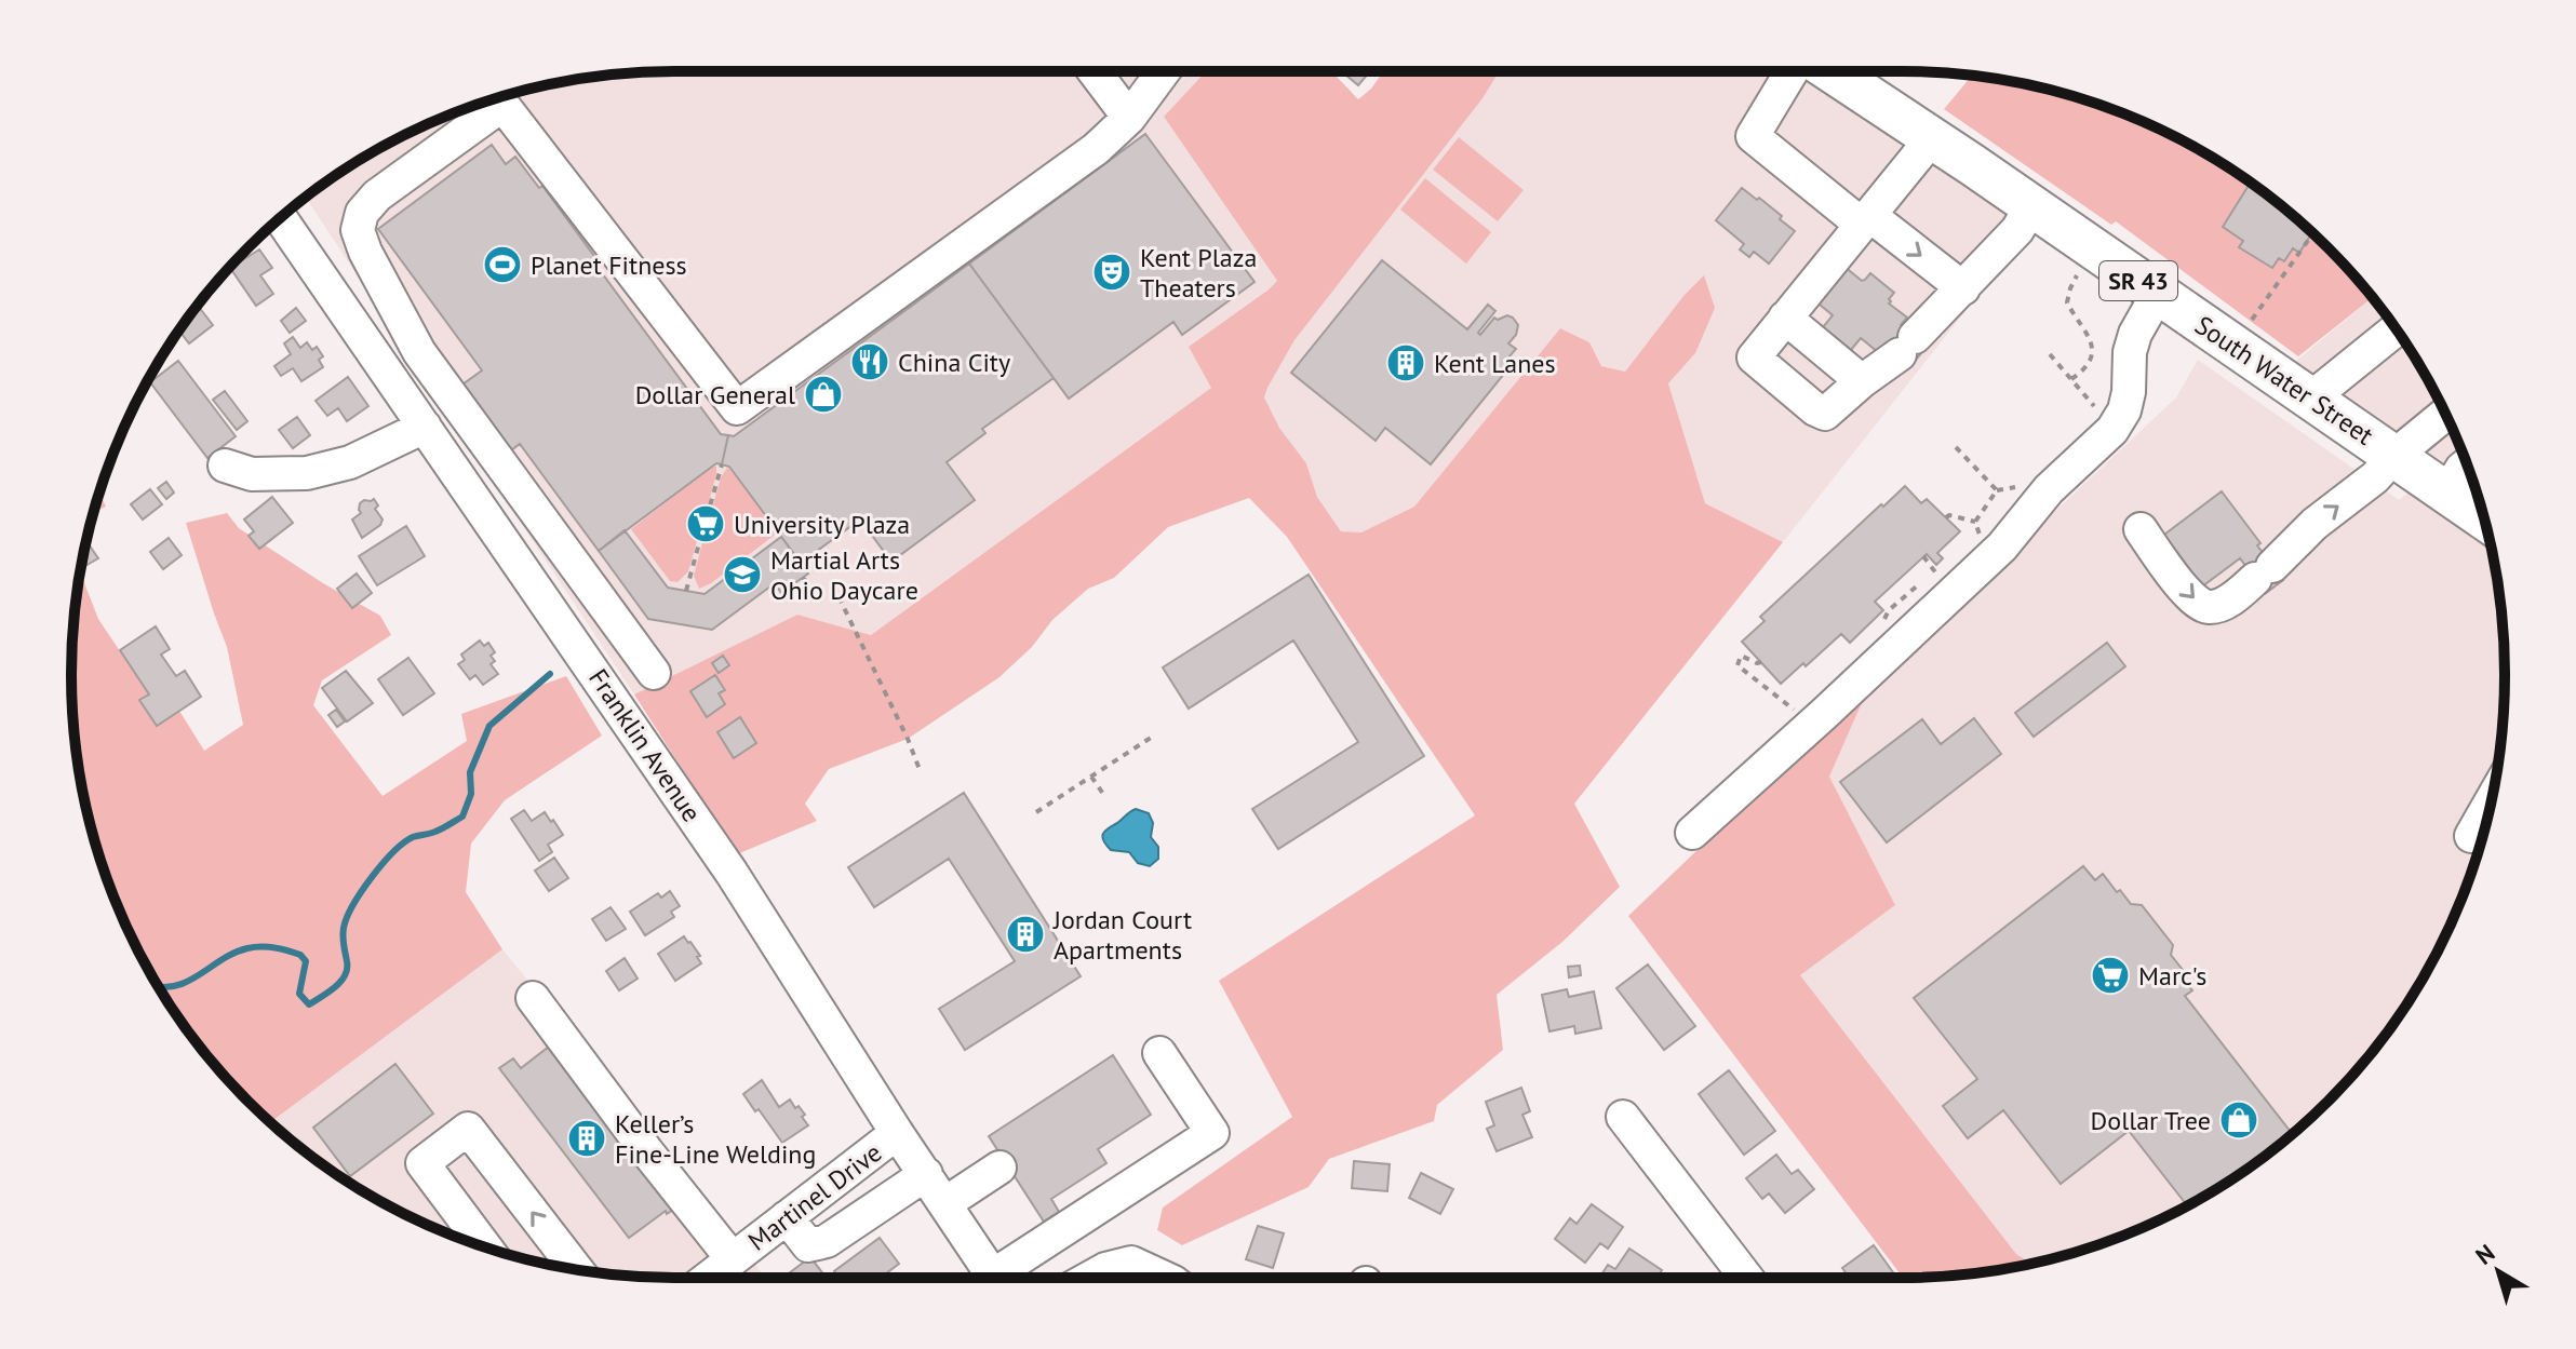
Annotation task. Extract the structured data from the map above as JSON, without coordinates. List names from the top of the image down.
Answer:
{
  "streets": {
    "main road": ["SR 43", "South Water Street"],
    "street": ["Franklin Avenue", "Martinel Drive"]
  },
  "crossings": [
    ["Franklin Avenue", "Martinel Drive"]
  ],
  "places": {
    "sports": ["Planet Fitness"],
    "theatre": ["Kent Plaza Theaters"],
    "restaurant": ["China City"],
    "building": ["Kent Lanes", "Jordan Court Apartments", "Keller’s Fine-Line Welding"],
    "shop": ["Dollar General", "Dollar Tree"],
    "supermarket": ["University Plaza", "Marc's"],
    "school or university": ["Martial Arts Ohio Daycare"]
  },
  "north": "top left"
}
